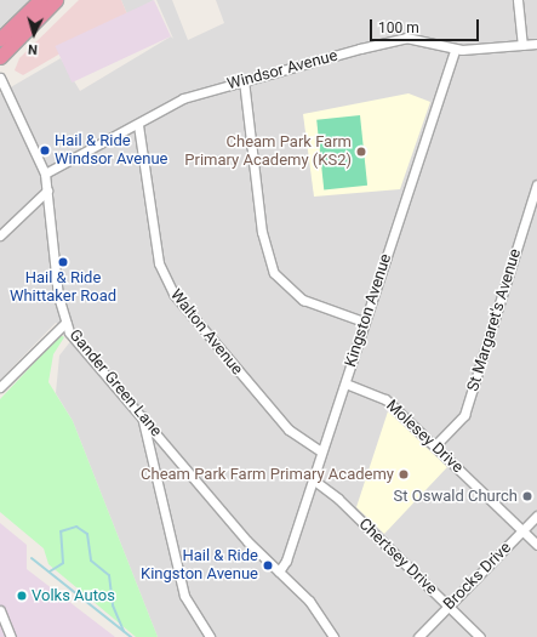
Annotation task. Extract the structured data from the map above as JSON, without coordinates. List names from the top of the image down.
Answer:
{
  "streets": {
    "street": [
      "Windsor Avenue",
      "Kingston Avenue",
      "St Margaret's Avenue",
      "Walton Avenue",
      "Gander Green Lane",
      "Molesey Drive",
      "Chertsey Drive",
      "Brocks Drive"
    ]
  },
  "crossings": [
    ["Windsor Avenue", "Kingston Avenue"],
    ["Windsor Avenue", "Walton Avenue"],
    ["Windsor Avenue", "Gander Green Lane"],
    ["Kingston Avenue", "Walton Avenue"],
    ["Kingston Avenue", "Gander Green Lane"],
    ["Kingston Avenue", "Molesey Drive"],
    ["Kingston Avenue", "Chertsey Drive"],
    ["St Margaret's Avenue", "Molesey Drive"],
    ["Molesey Drive", "Brocks Drive"],
    ["Chertsey Drive", "Brocks Drive"]
  ],
  "places": [
    "Hail & Ride Windsor Avenue",
    "Cheam Park Farm Primary Academy (KS2)",
    "Hail & Ride Whittaker Road",
    "Cheam Park Farm Primary Academy",
    "St Oswald Church",
    "Hail & Ride Kingston Avenue",
    "Volks Autos"
  ],
  "scale_bar": "100 m",
  "north": "bottom"
}
